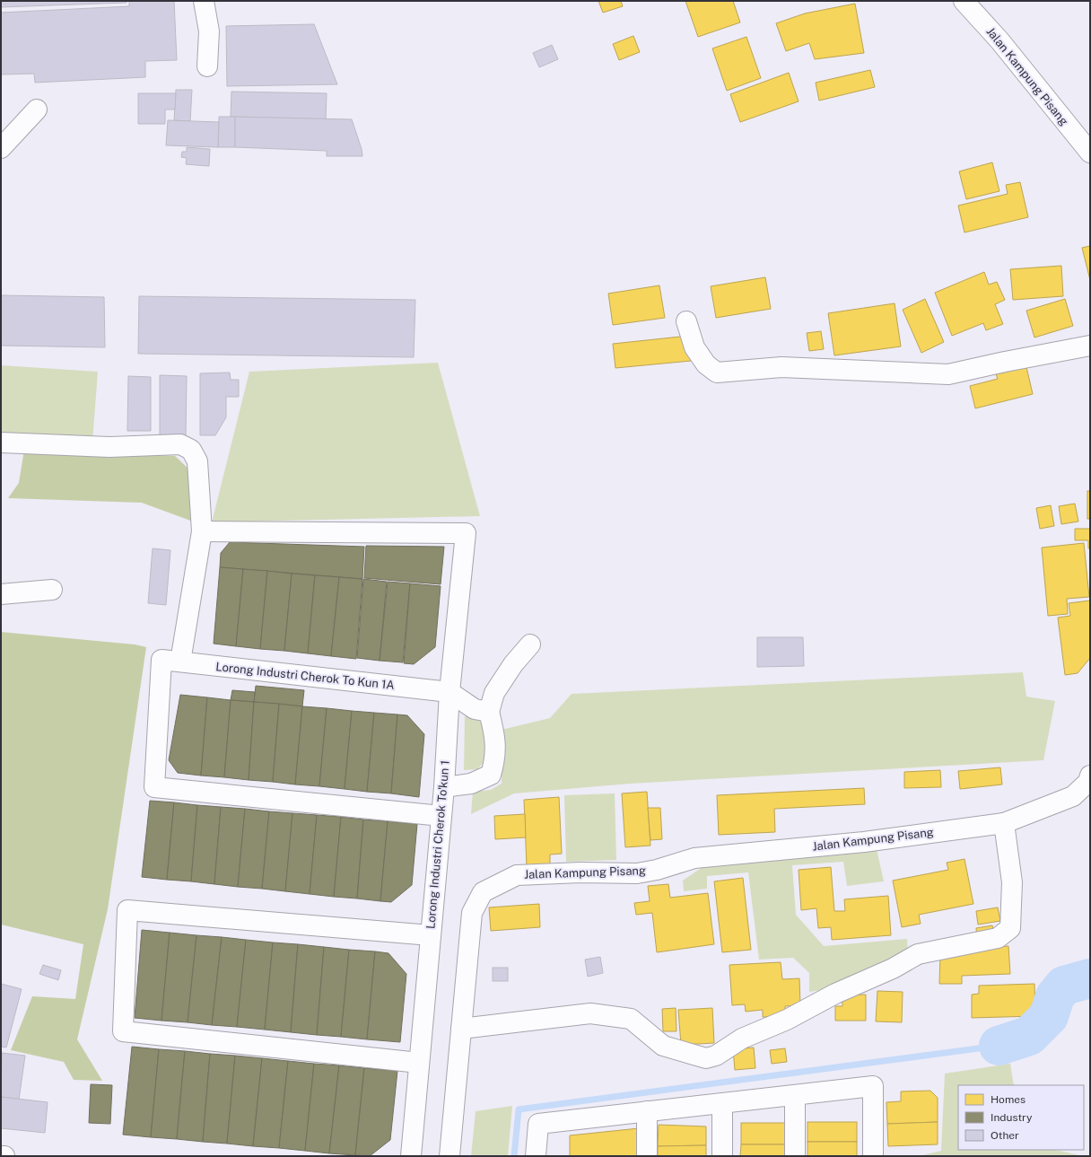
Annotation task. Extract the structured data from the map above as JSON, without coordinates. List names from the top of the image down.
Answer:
{
  "streets": {
    "street": ["Jalan Kampung Pisang", "Lorong Industri Cherok To Kun 1A", "Lorong Industri Cherok To'kun 1"]
  },
  "crossings": [
    ["Lorong Industri Cherok To Kun 1A", "Lorong Industri Cherok To'kun 1"]
  ],
  "legend": ["Homes", "Industry", "Other"]
}
